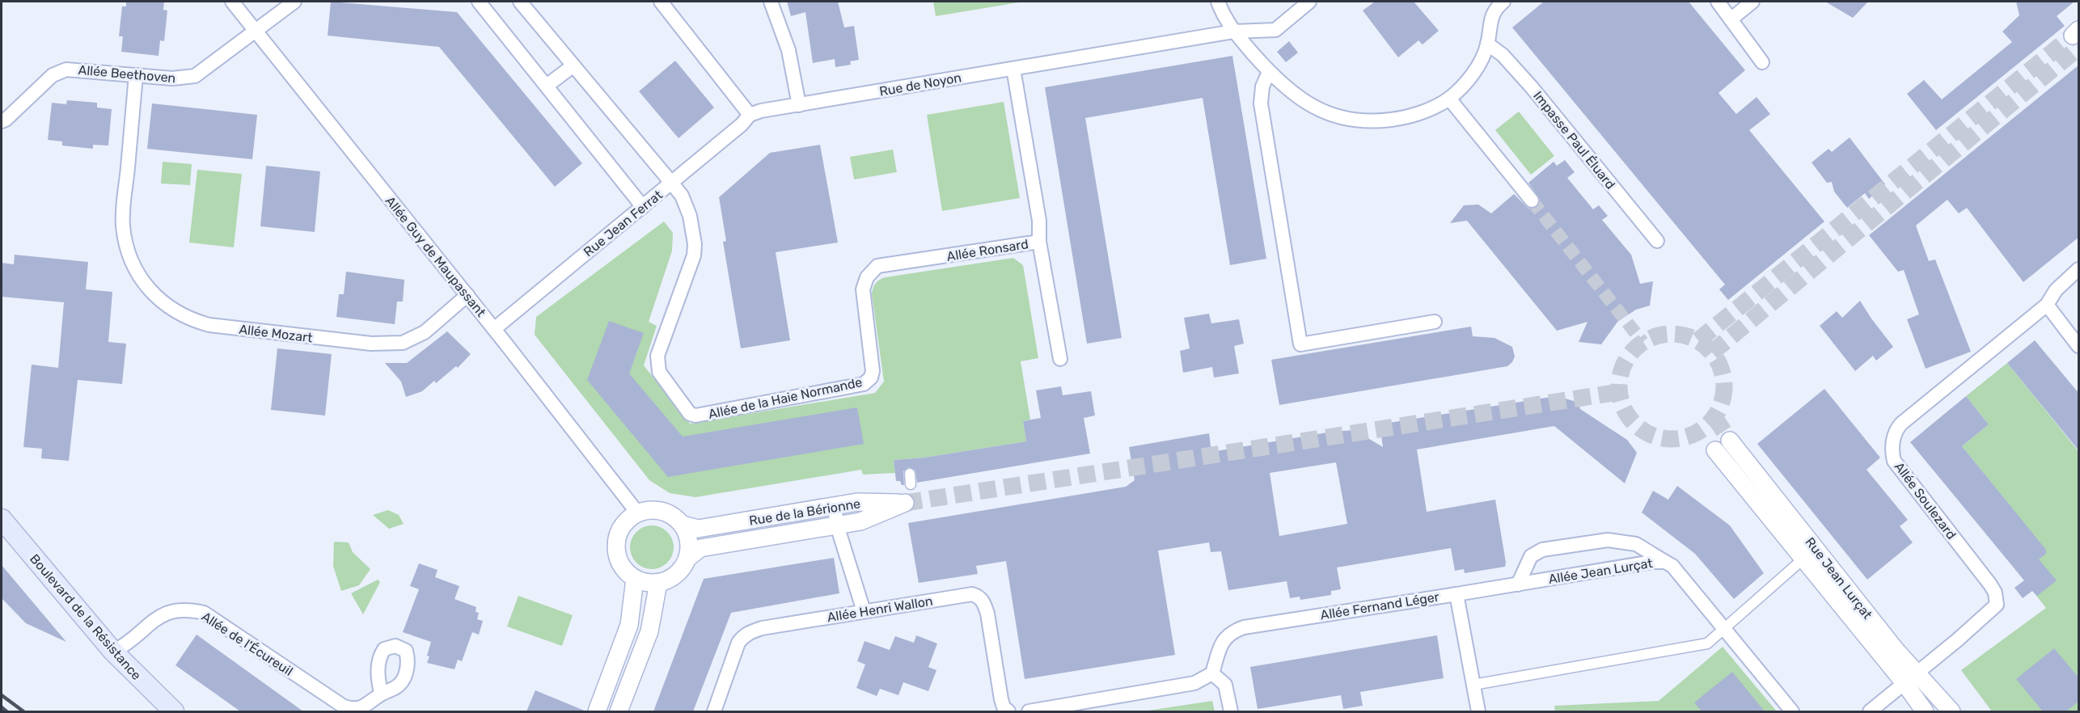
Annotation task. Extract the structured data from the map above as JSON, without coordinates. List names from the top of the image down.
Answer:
{
  "streets": {
    "main road": ["Boulevard de la Résistance"],
    "street": [
      "Allée Beethoven",
      "Rue de Noyon",
      "Impasse Paul Éluard",
      "Rue Jean Ferrat",
      "Allée Ronsard",
      "Allée Guy de Maupassant",
      "Allée Mozart",
      "Allée de la Haie Normande",
      "Allée Soulezard",
      "Rue de la Bérionne",
      "Allée Jean Lurçat",
      "Rue Jean Lurçat",
      "Allée Fernand Léger",
      "Allée Henri Wallon",
      "Allée de l'Écureuil"
    ]
  },
  "crossings": [
    ["Allée Beethoven", "Allée Guy de Maupassant"],
    ["Allée Beethoven", "Allée Mozart"],
    ["Rue de Noyon", "Rue Jean Ferrat"],
    ["Rue de Noyon", "Allée Ronsard"],
    ["Rue Jean Ferrat", "Allée Guy de Maupassant"],
    ["Rue Jean Ferrat", "Allée de la Haie Normande"],
    ["Allée Ronsard", "Allée de la Haie Normande"],
    ["Allée Guy de Maupassant", "Allée Mozart"],
    ["Allée Guy de Maupassant", "Rue de la Bérionne"],
    ["Allée Soulezard", "Rue Jean Lurçat"],
    ["Allée Jean Lurçat", "Allée Fernand Léger"],
    ["Boulevard de la Résistance", "Allée de l'Écureuil"]
  ]
}
